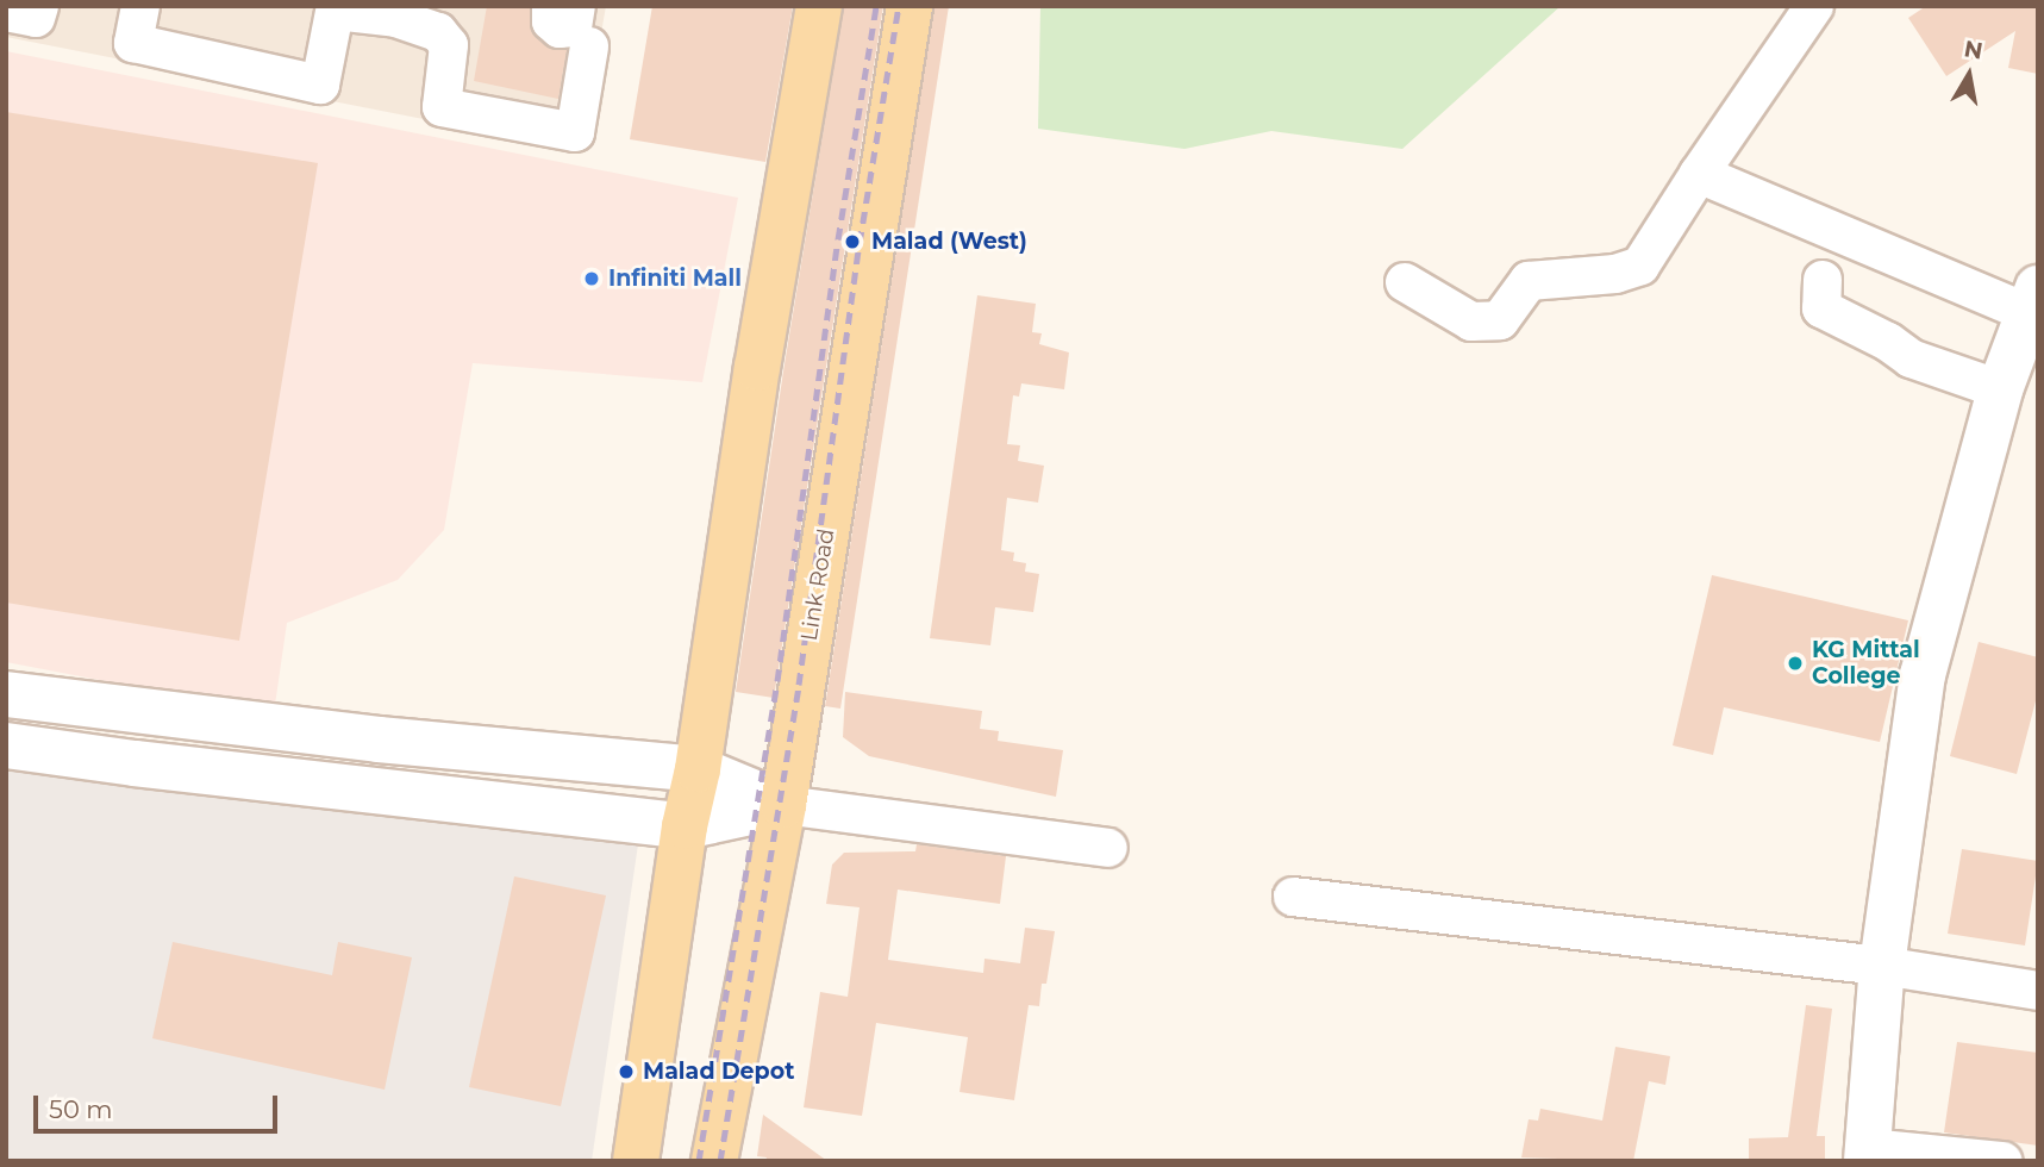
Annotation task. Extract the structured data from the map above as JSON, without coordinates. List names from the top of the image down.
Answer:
{
  "streets": {
    "main road": ["Link Road"]
  },
  "places": [
    "Malad (West)",
    "Infiniti Mall",
    "KG Mittal College",
    "Malad Depot"
  ],
  "scale_bar": "50 m",
  "north": "top"
}
